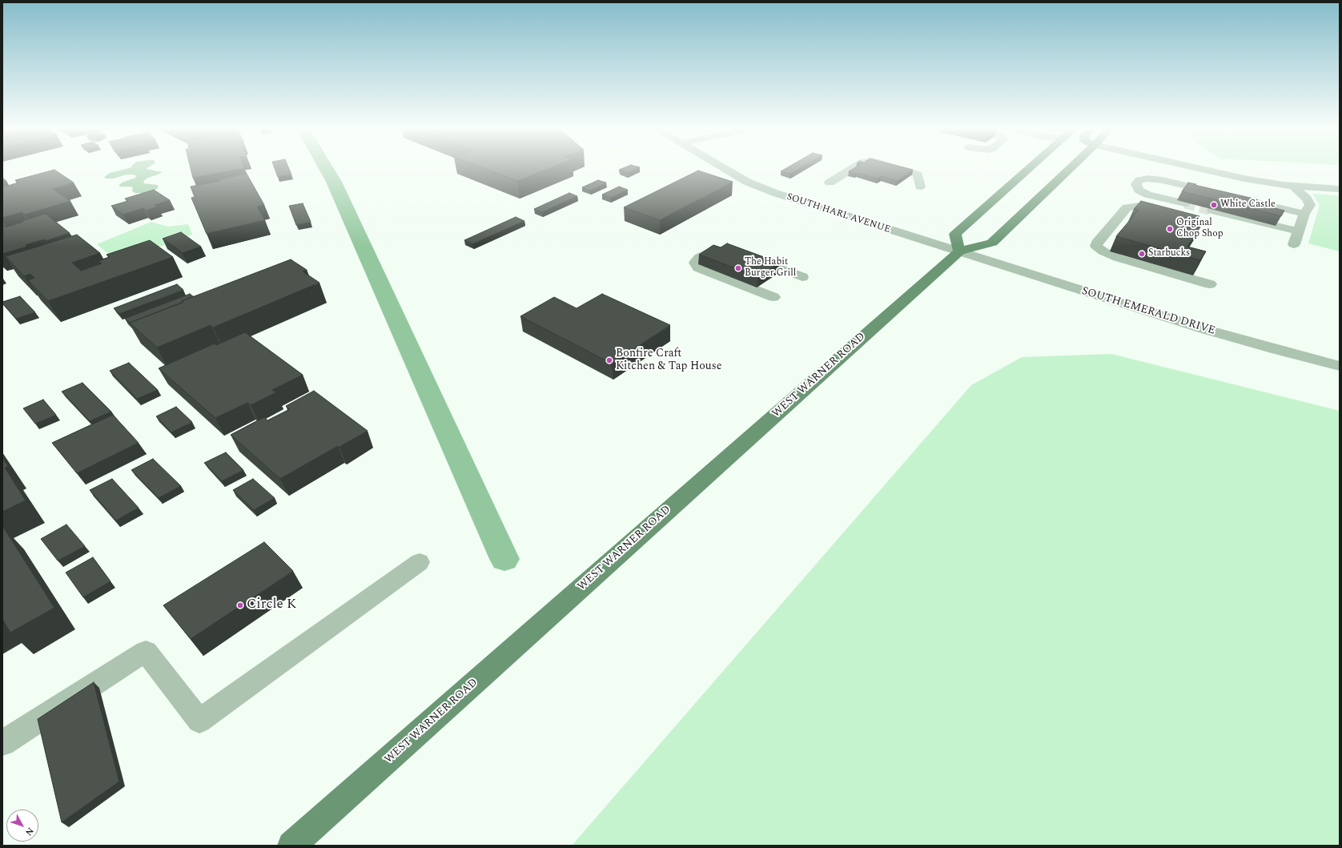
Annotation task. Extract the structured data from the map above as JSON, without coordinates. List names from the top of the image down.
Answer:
{
  "streets": {
    "main road": ["WEST WARNER ROAD"],
    "street": ["SOUTH HARL AVENUE", "SOUTH EMERALD DRIVE"]
  },
  "crossings": [
    ["SOUTH HARL AVENUE", "SOUTH EMERALD DRIVE"],
    ["SOUTH HARL AVENUE", "WEST WARNER ROAD"],
    ["SOUTH EMERALD DRIVE", "WEST WARNER ROAD"]
  ],
  "places": [
    "White Castle",
    "Original Chop Shop",
    "Starbucks",
    "The Habit Burger Grill",
    "Bonfire Craft Kitchen & Tap House",
    "Circle K"
  ],
  "north": "bottom right"
}
